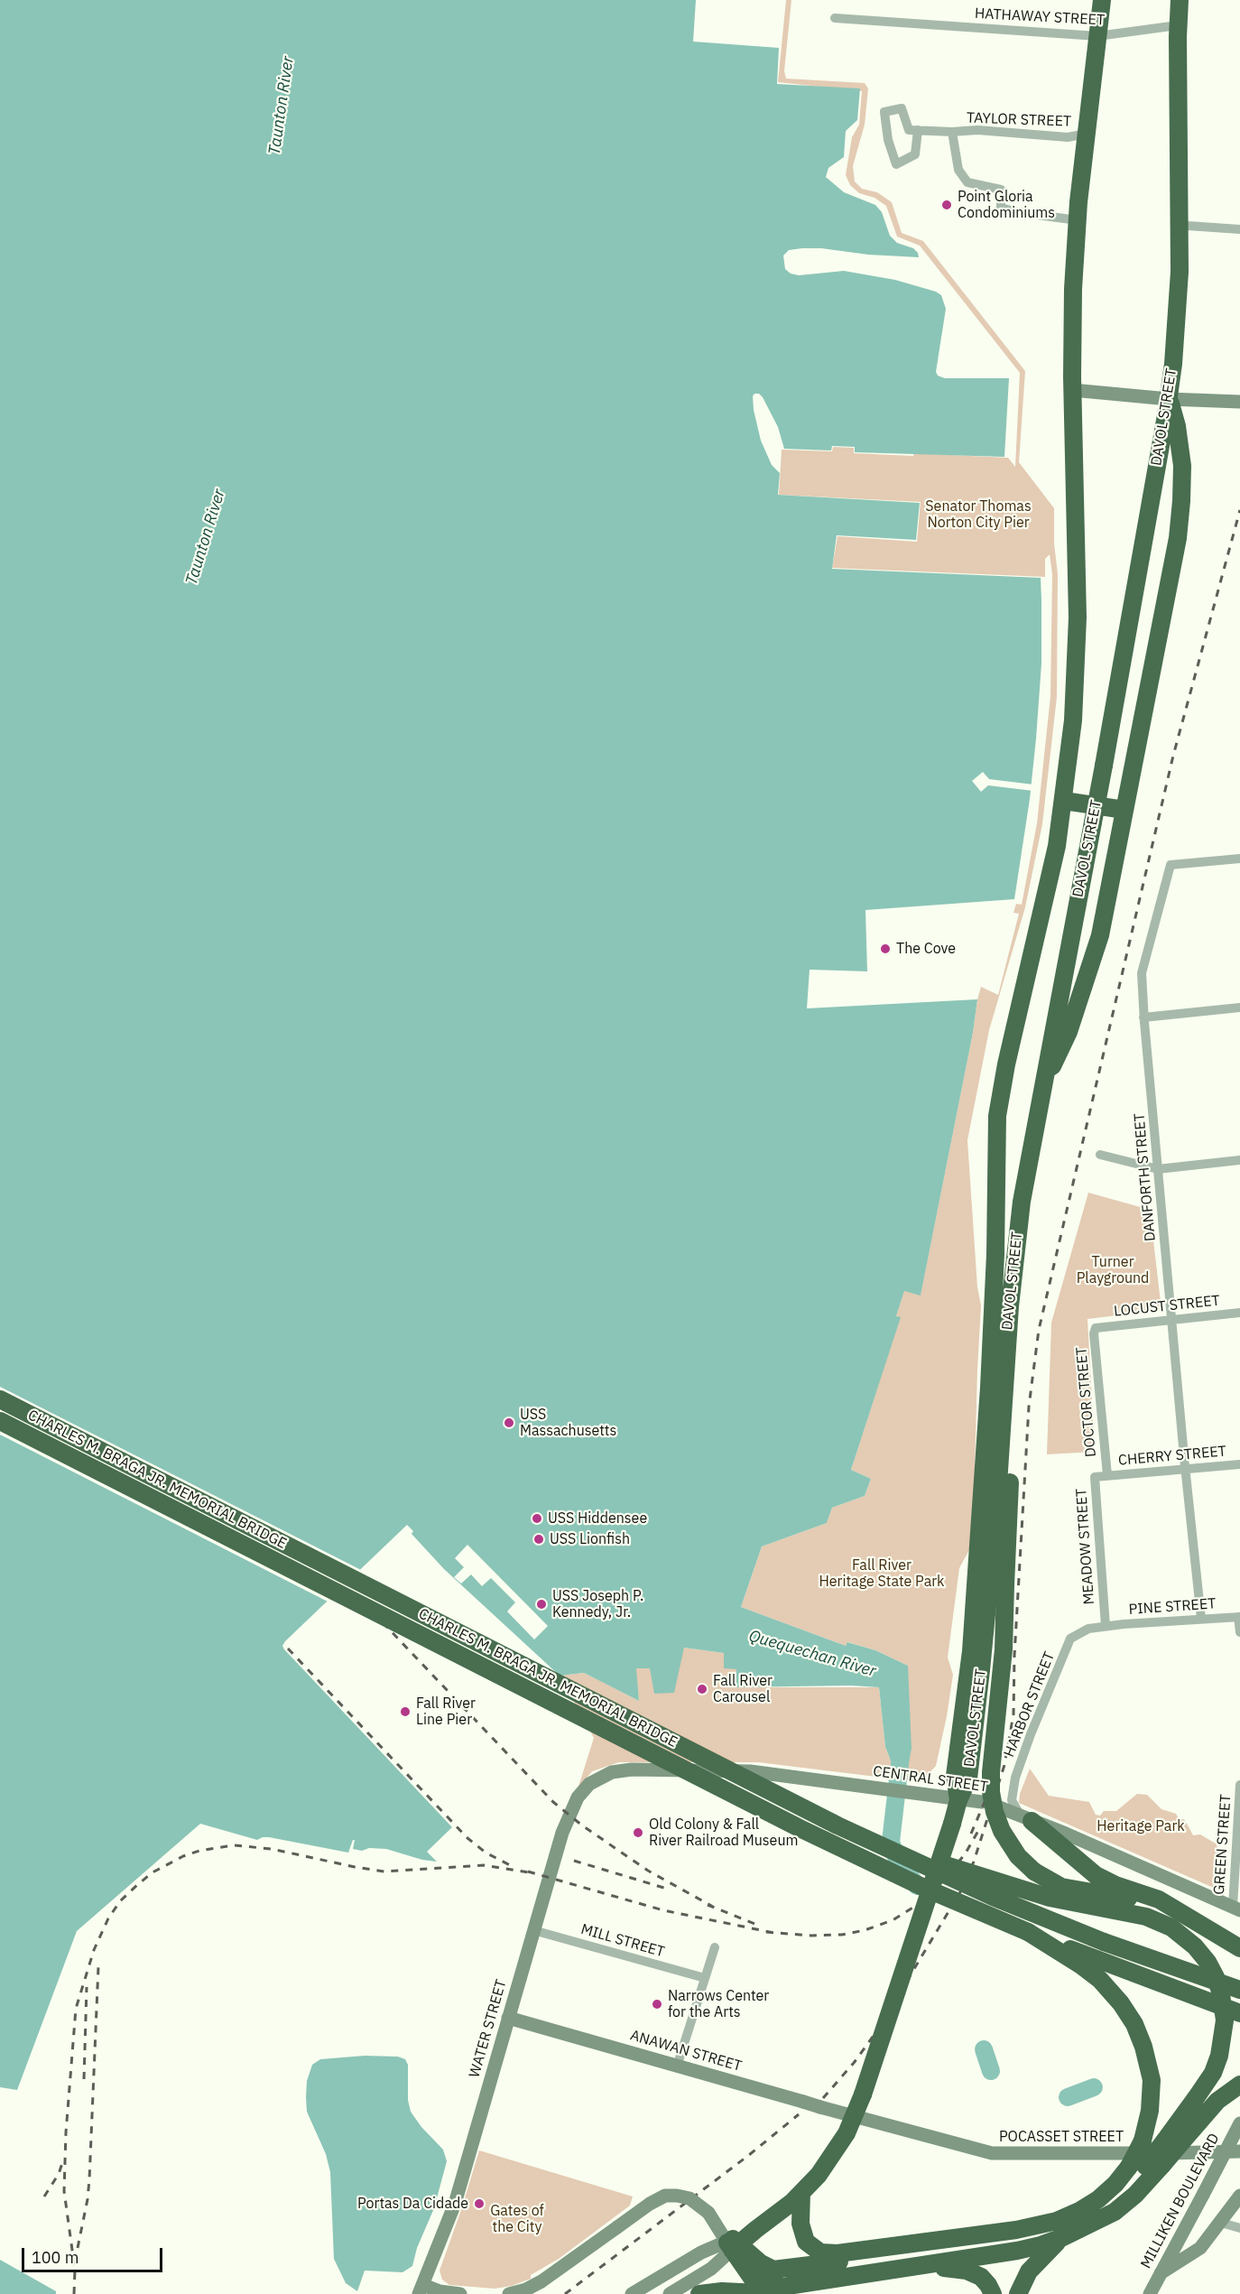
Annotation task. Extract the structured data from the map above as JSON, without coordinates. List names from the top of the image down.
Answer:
{
  "streets": {
    "highway": ["DAVOL STREET", "CHARLES M. BRAGA JR. MEMORIAL BRIDGE"],
    "street": [
      "HATHAWAY STREET",
      "TAYLOR STREET",
      "DANFORTH STREET",
      "LOCUST STREET",
      "DOCTOR STREET",
      "CHERRY STREET",
      "MEADOW STREET",
      "PINE STREET",
      "HARBOR STREET",
      "CENTRAL STREET",
      "GREEN STREET",
      "MILL STREET",
      "WATER STREET",
      "ANAWAN STREET",
      "POCASSET STREET",
      "MILLIKEN BOULEVARD"
    ]
  },
  "crossings": [
    ["HATHAWAY STREET", "DAVOL STREET"],
    ["TAYLOR STREET", "DAVOL STREET"],
    ["DAVOL STREET", "CENTRAL STREET"],
    ["DANFORTH STREET", "LOCUST STREET"],
    ["DANFORTH STREET", "CHERRY STREET"],
    ["DANFORTH STREET", "PINE STREET"],
    ["LOCUST STREET", "DOCTOR STREET"],
    ["DOCTOR STREET", "CHERRY STREET"],
    ["DOCTOR STREET", "MEADOW STREET"],
    ["CHERRY STREET", "MEADOW STREET"],
    ["MEADOW STREET", "PINE STREET"],
    ["MEADOW STREET", "HARBOR STREET"],
    ["PINE STREET", "HARBOR STREET"],
    ["HARBOR STREET", "CENTRAL STREET"],
    ["CENTRAL STREET", "GREEN STREET"],
    ["CENTRAL STREET", "WATER STREET"],
    ["MILL STREET", "WATER STREET"],
    ["WATER STREET", "ANAWAN STREET"],
    ["ANAWAN STREET", "POCASSET STREET"]
  ],
  "water": ["Taunton River", "Quequechan River"],
  "parks": [
    "Senator Thomas Norton City Pier",
    "Turner Playground",
    "Fall River Heritage State Park",
    "Heritage Park",
    "Gates of the City"
  ],
  "places": [
    "Point Gloria Condominiums",
    "The Cove",
    "USS Massachusetts",
    "USS Hiddensee",
    "USS Lionfish",
    "USS Joseph P. Kennedy, Jr.",
    "Fall River Carousel",
    "Fall River Line Pier",
    "Old Colony & Fall River Railroad Museum",
    "Narrows Center for the Arts",
    "Portas Da Cidade"
  ],
  "scale_bar": "100 m"
}
